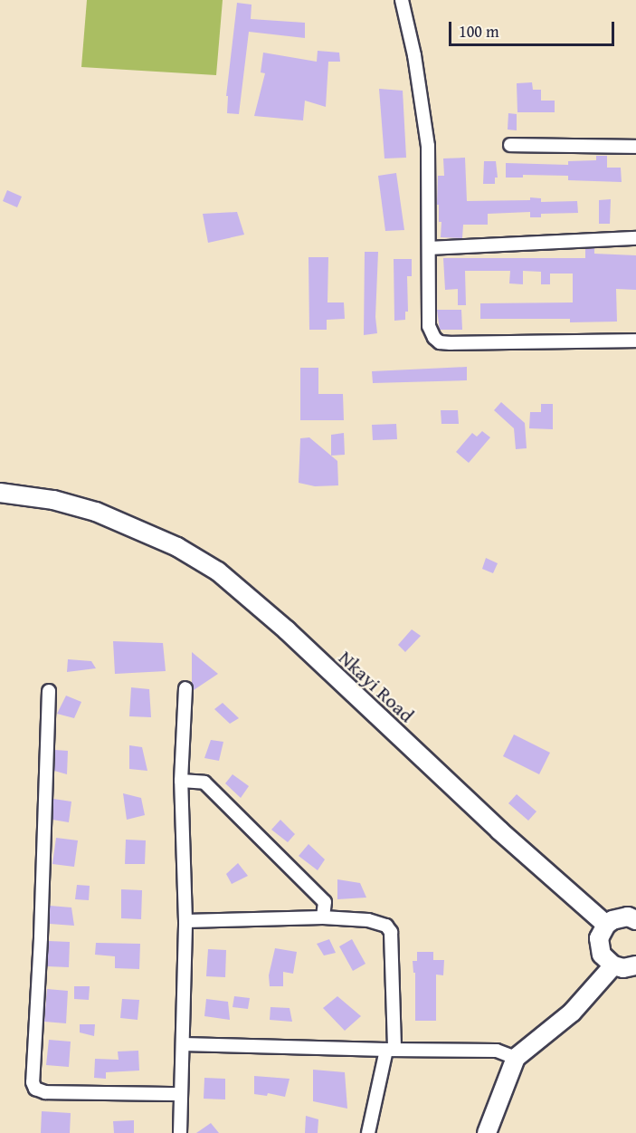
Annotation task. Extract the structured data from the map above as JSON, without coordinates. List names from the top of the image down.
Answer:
{
  "streets": {
    "main road": ["Nkayi Road"]
  },
  "scale_bar": "100 m"
}
